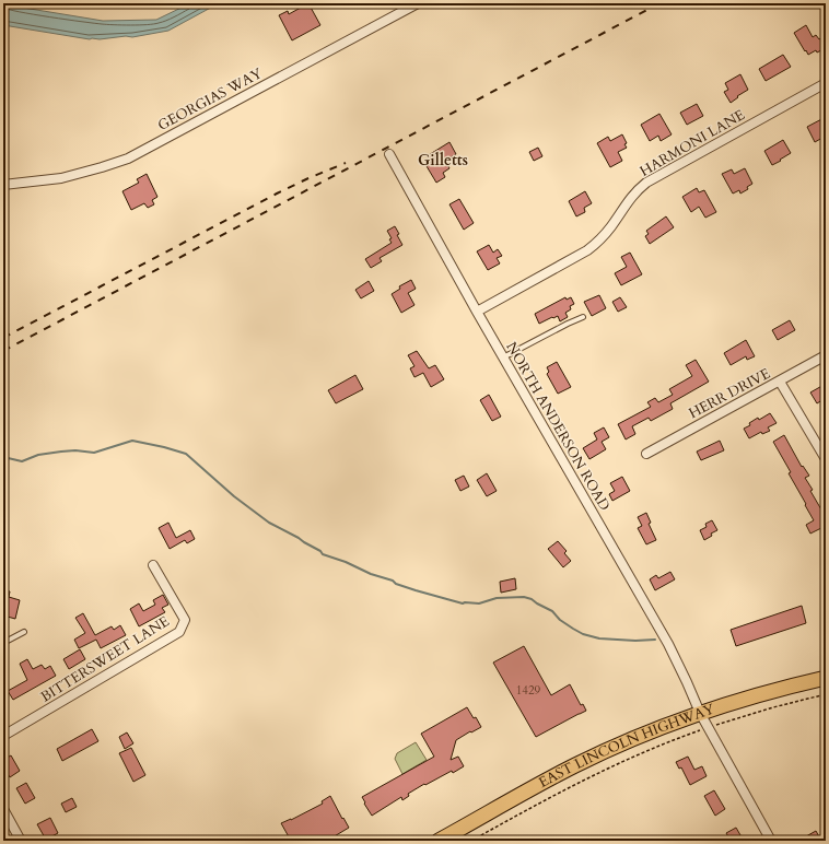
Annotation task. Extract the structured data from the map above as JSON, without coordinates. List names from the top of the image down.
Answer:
{
  "streets": {
    "main road": ["EAST LINCOLN HIGHWAY"],
    "street": [
      "GEORGIAS WAY",
      "HARMONI LANE",
      "HERR DRIVE",
      "NORTH ANDERSON ROAD",
      "BITTERSWEET LANE"
    ]
  },
  "crossings": [
    ["HARMONI LANE", "NORTH ANDERSON ROAD"],
    ["NORTH ANDERSON ROAD", "EAST LINCOLN HIGHWAY"]
  ],
  "districts": ["Gilletts"],
  "house_numbers": ["1429"]
}
